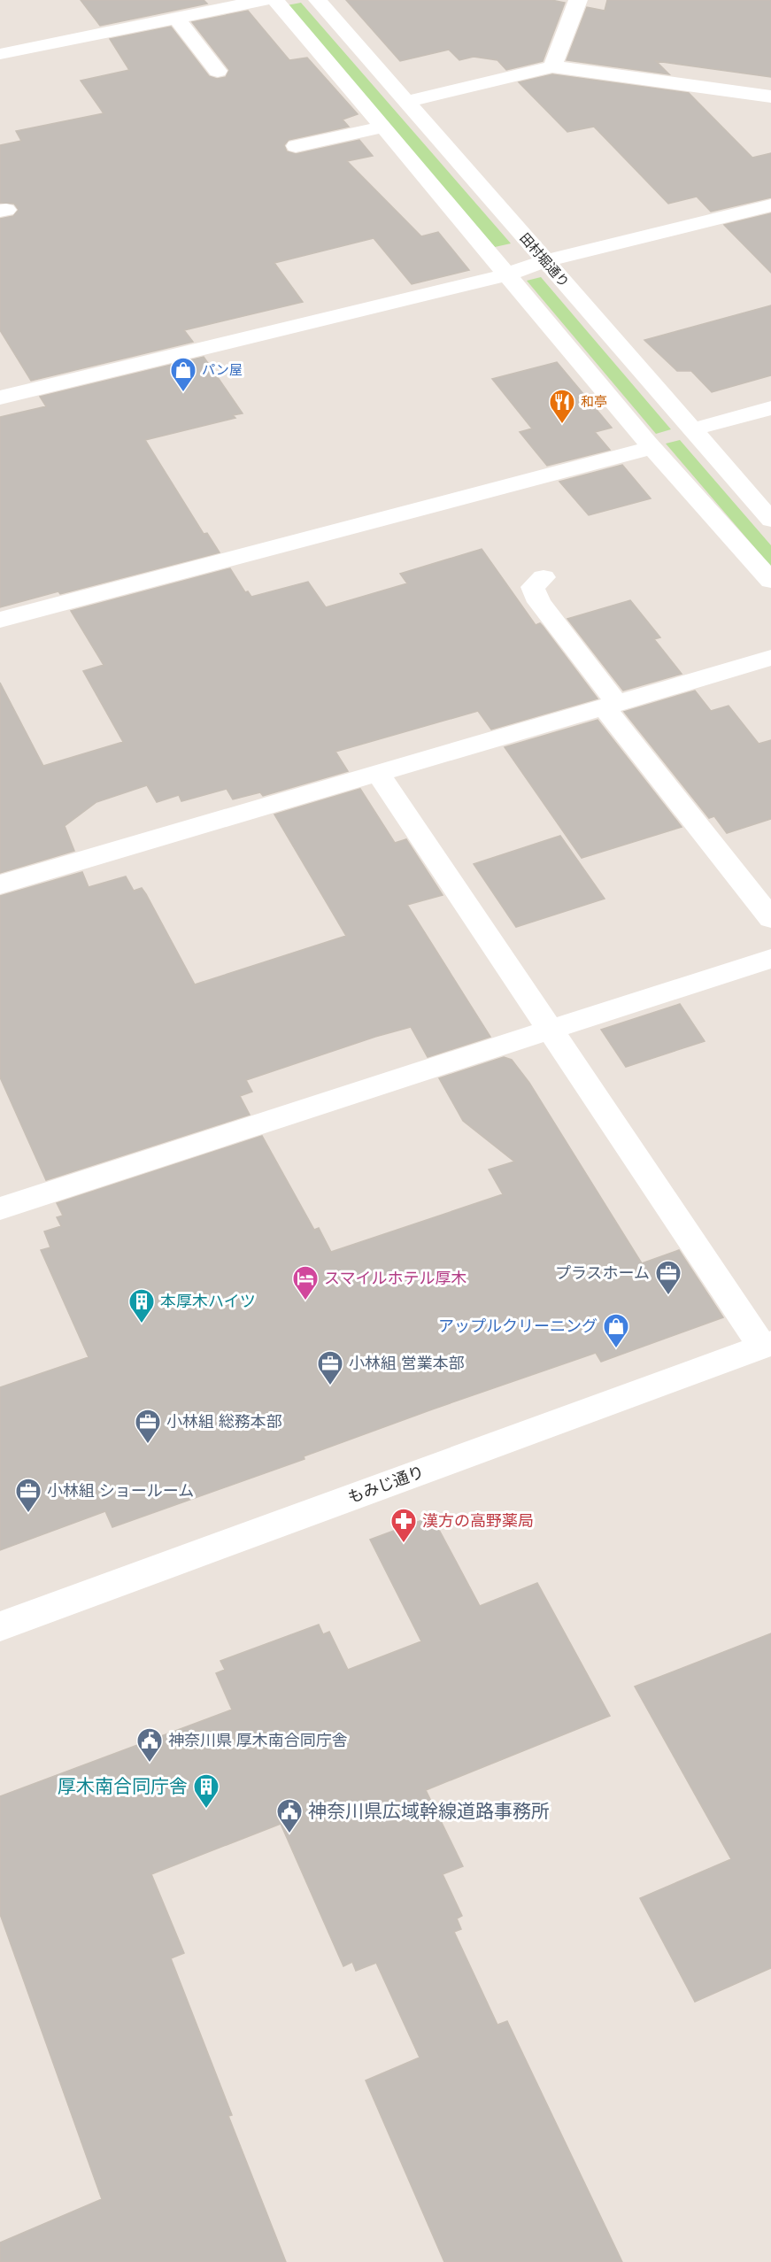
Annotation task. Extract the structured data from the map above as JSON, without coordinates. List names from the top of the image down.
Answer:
{
  "streets": {
    "street": ["田村堀通り", "もみじ通り"]
  },
  "places": {
    "shop": ["パン屋", "アップルクリーニング"],
    "restaurant": ["和亭"],
    "office": [
      "プラスホーム",
      "小林組 営業本部",
      "小林組 総務本部",
      "小林組 ショールーム"
    ],
    "hotel": ["スマイルホテル厚木"],
    "building": ["本厚木ハイツ", "厚木南合同庁舎"],
    "pharmacy": ["漢方の高野薬局"],
    "public building": ["神奈川県 厚木南合同庁舎", "神奈川県広域幹線道路事務所"]
  }
}
